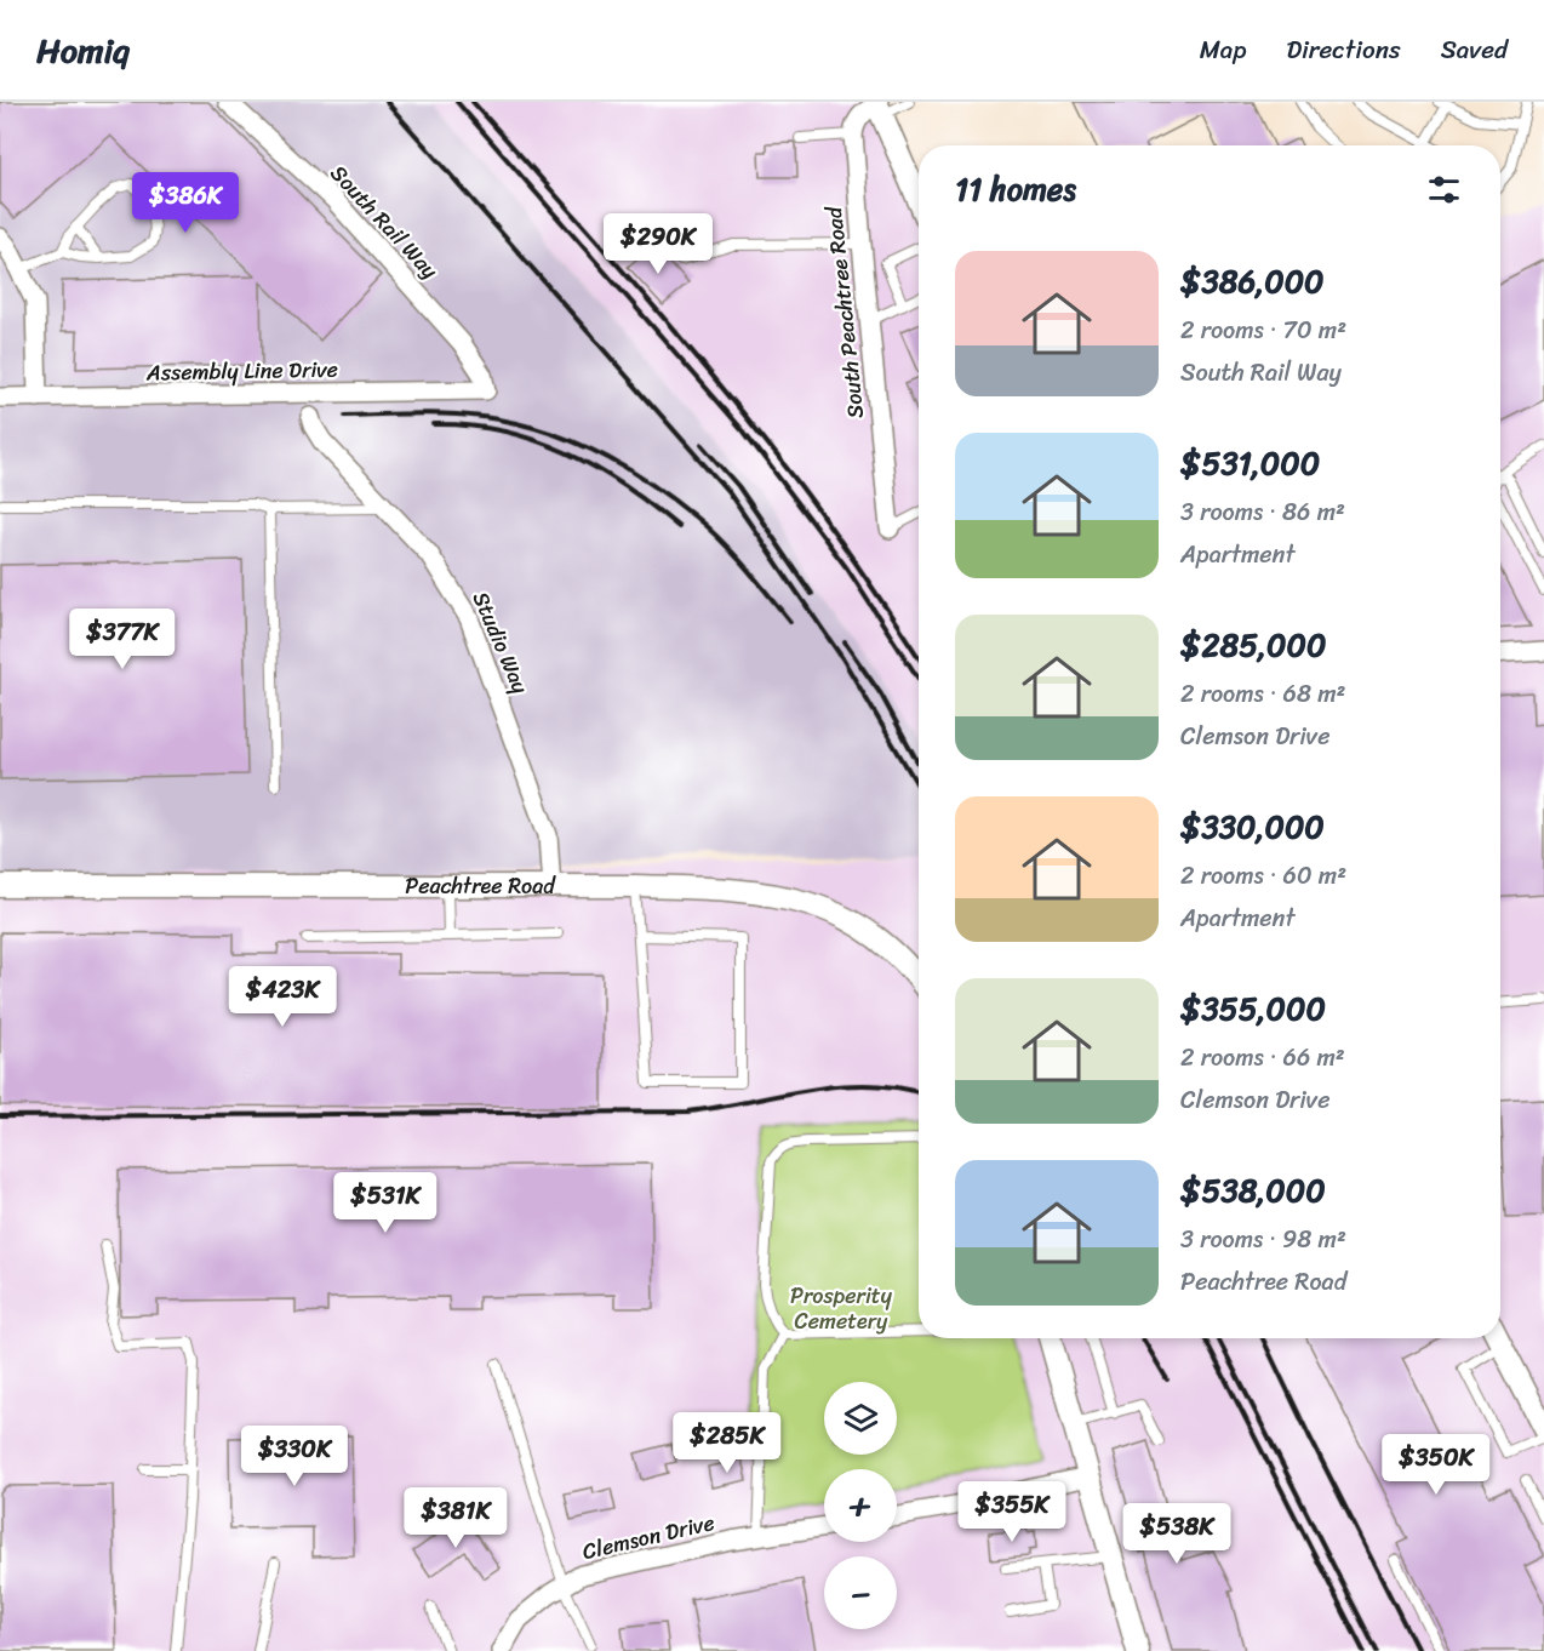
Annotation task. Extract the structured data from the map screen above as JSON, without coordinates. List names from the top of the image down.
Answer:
{
  "streets": {
    "street": [
      "South Rail Way",
      "South Peachtree Road",
      "Assembly Line Drive",
      "Studio Way",
      "Peachtree Road",
      "Clemson Drive"
    ]
  },
  "crossings": [
    ["South Rail Way", "Assembly Line Drive"],
    ["Studio Way", "Peachtree Road"]
  ],
  "parks": ["Prosperity Cemetery"],
  "page": {
    "header": "Homiq",
    "nav": ["Map", "Directions", "Saved"],
    "heading": "11 homes",
    "price": [
      "$386K",
      "$290K",
      "$377K",
      "$423K",
      "$531K",
      "$285K",
      "$330K",
      "$350K",
      "$355K",
      "$381K",
      "$538K"
    ],
    "list": [
      {
        "name": "$386,000",
        "note": "2 rooms · 70 m² · South Rail Way"
      },
      {
        "name": "$531,000",
        "note": "3 rooms · 86 m² · Apartment"
      },
      {
        "name": "$285,000",
        "note": "2 rooms · 68 m² · Clemson Drive"
      },
      {
        "name": "$330,000",
        "note": "2 rooms · 60 m² · Apartment"
      },
      {
        "name": "$355,000",
        "note": "2 rooms · 66 m² · Clemson Drive"
      },
      {
        "name": "$538,000",
        "note": "3 rooms · 98 m² · Peachtree Road"
      }
    ],
    "map_buttons": ["+", "−"]
  }
}
